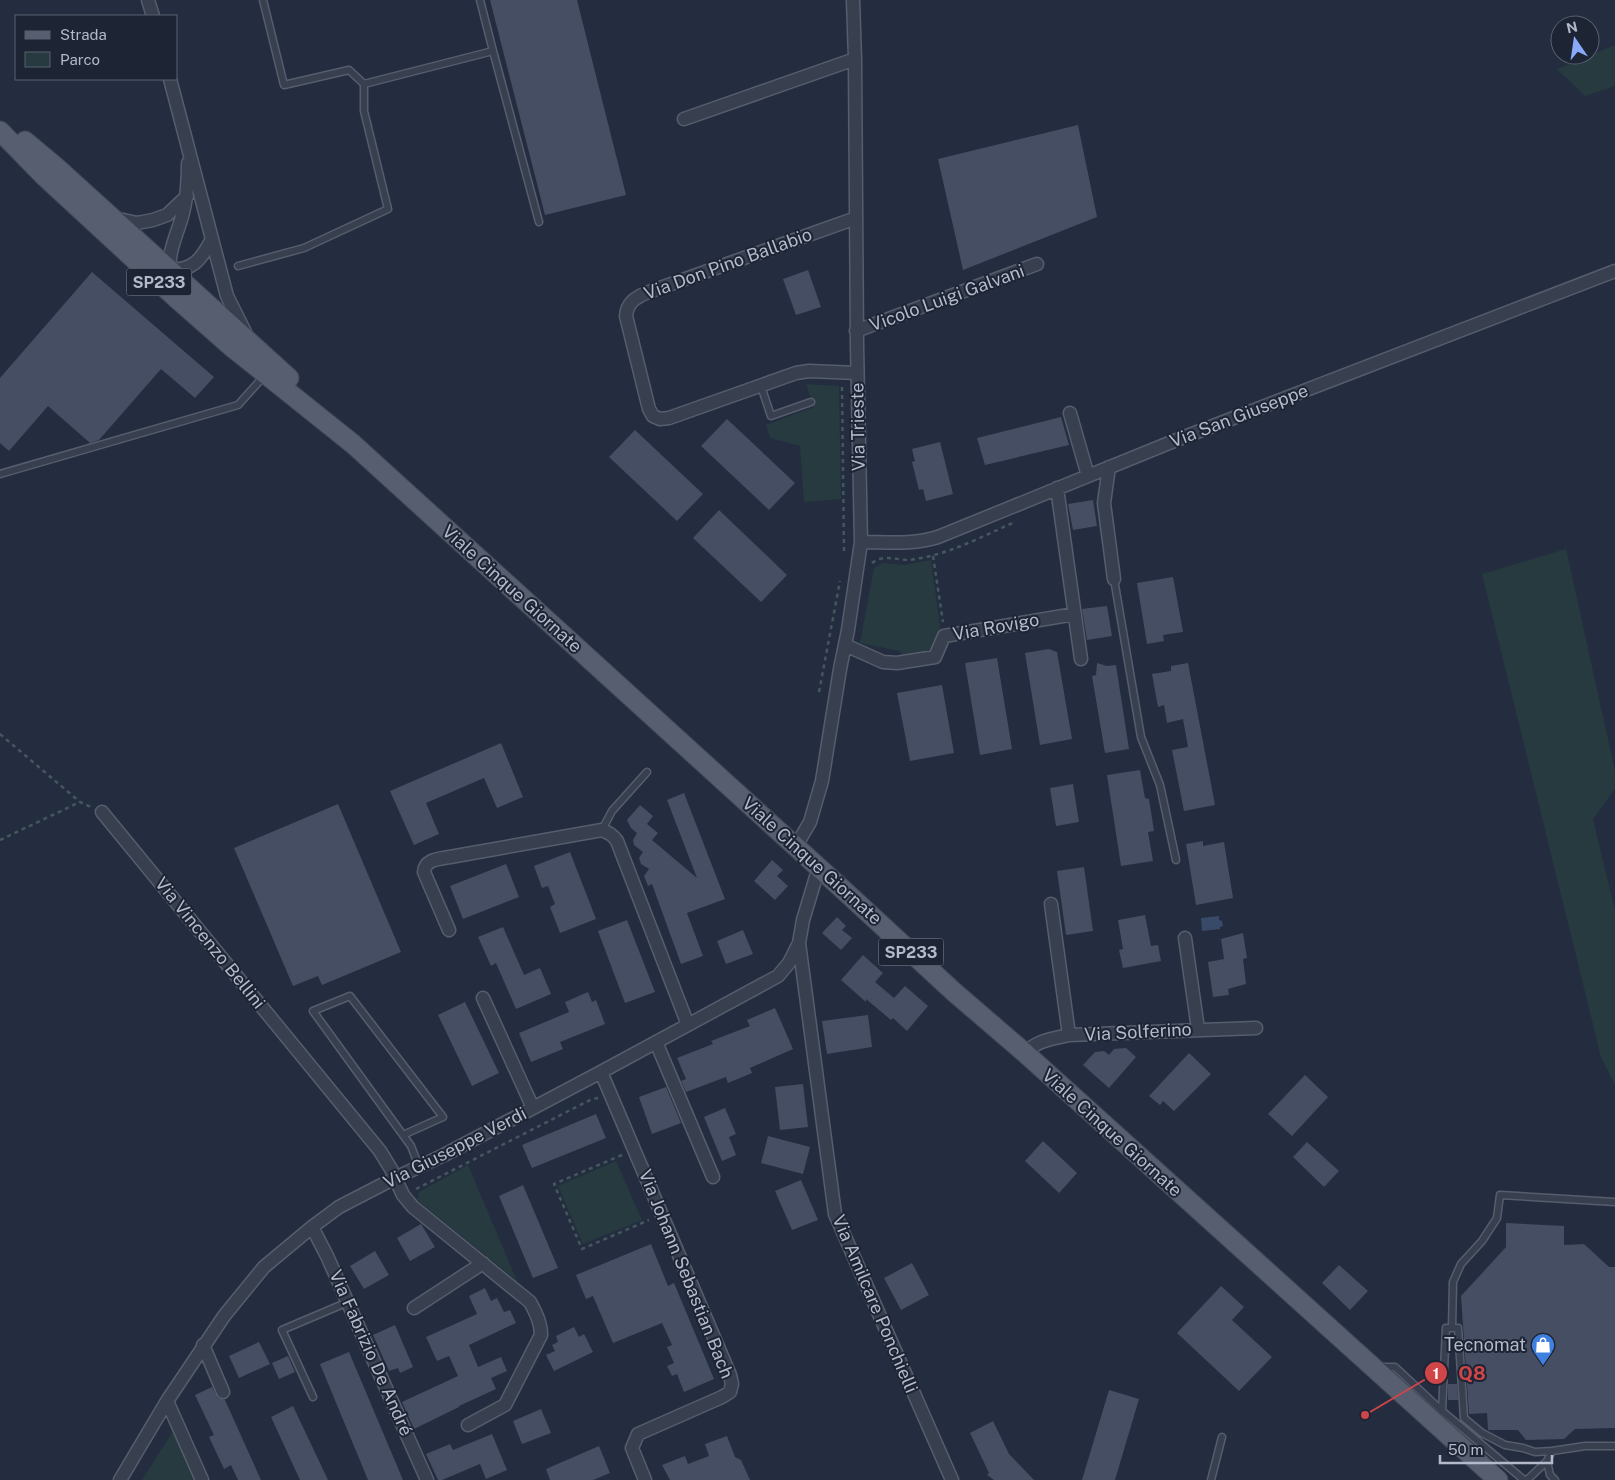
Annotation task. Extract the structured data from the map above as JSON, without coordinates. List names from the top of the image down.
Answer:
{
  "streets": {
    "main road": ["SP233", "Viale Cinque Giornate"],
    "street": [
      "Via Don Pino Ballabio",
      "Vicolo Luigi Galvani",
      "Via San Giuseppe",
      "Via Trieste",
      "Via Rovigo",
      "Via Vincenzo Bellini",
      "Via Solferino",
      "Via Giuseppe Verdi",
      "Via Johann Sebastian Bach",
      "Via Amilcare Ponchielli",
      "Via Fabrizio De André"
    ]
  },
  "crossings": [
    ["Via Don Pino Ballabio", "Via Trieste"],
    ["Vicolo Luigi Galvani", "Via Trieste"],
    ["Via San Giuseppe", "Via Trieste"],
    ["Via Trieste", "Viale Cinque Giornate"],
    ["Via Trieste", "Via Rovigo"],
    ["Viale Cinque Giornate", "Via Solferino"],
    ["Viale Cinque Giornate", "Via Giuseppe Verdi"],
    ["Via Vincenzo Bellini", "Via Giuseppe Verdi"],
    ["Via Giuseppe Verdi", "Via Johann Sebastian Bach"],
    ["Via Giuseppe Verdi", "Via Amilcare Ponchielli"],
    ["Via Giuseppe Verdi", "Via Fabrizio De André"]
  ],
  "places": {
    "shop": ["Tecnomat"],
    "other": ["Q8"]
  },
  "legend": ["Strada", "Parco"],
  "scale_bar": "50 m",
  "north": "top"
}
